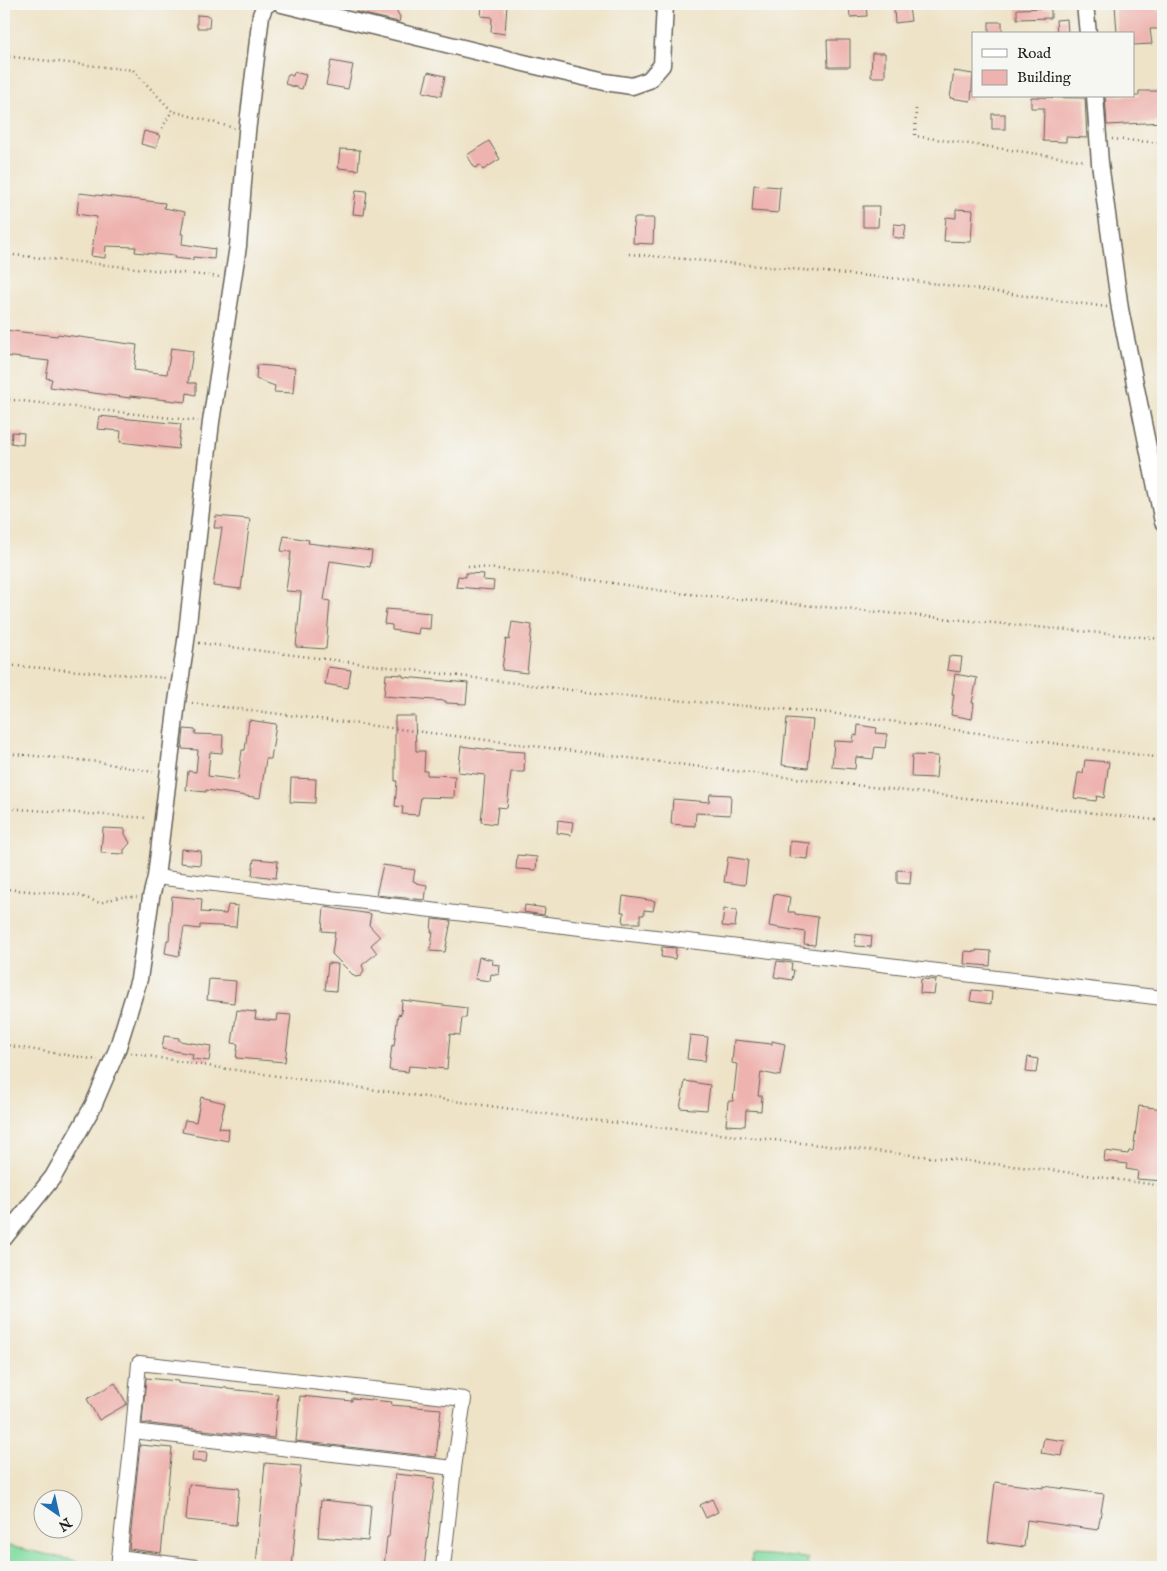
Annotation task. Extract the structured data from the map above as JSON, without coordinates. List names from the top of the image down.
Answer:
{
  "legend": ["Road", "Building"],
  "north": "bottom right"
}
